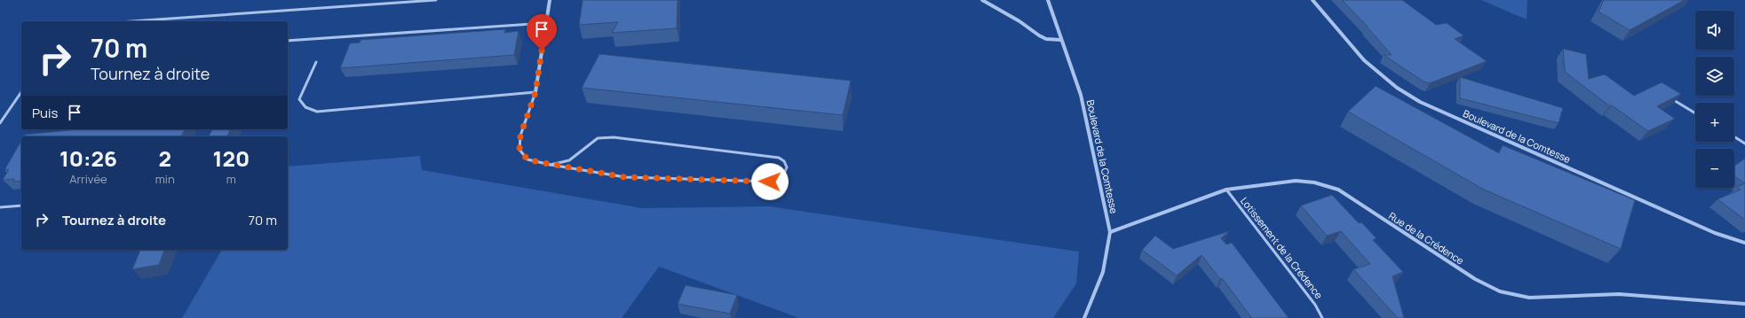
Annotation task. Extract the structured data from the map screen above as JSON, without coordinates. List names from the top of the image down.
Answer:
{
  "streets": {
    "street": ["Boulevard de la Comtesse", "Rue de la Crédence"],
    "lane": ["Lotissement de la Crédence"]
  },
  "crossings": [
    ["Boulevard de la Comtesse", "Rue de la Crédence"],
    ["Rue de la Crédence", "Lotissement de la Crédence"]
  ],
  "page": {
    "map_buttons": ["+", "−"],
    "turn": ["70 m", "Tournez à droite"],
    "then": "Puis",
    "eta": [
      "10:26",
      "Arrivée",
      "2",
      "min",
      "120",
      "m"
    ],
    "list": [
      {
        "name": "Tournez à droite",
        "value": "70 m"
      }
    ]
  }
}
